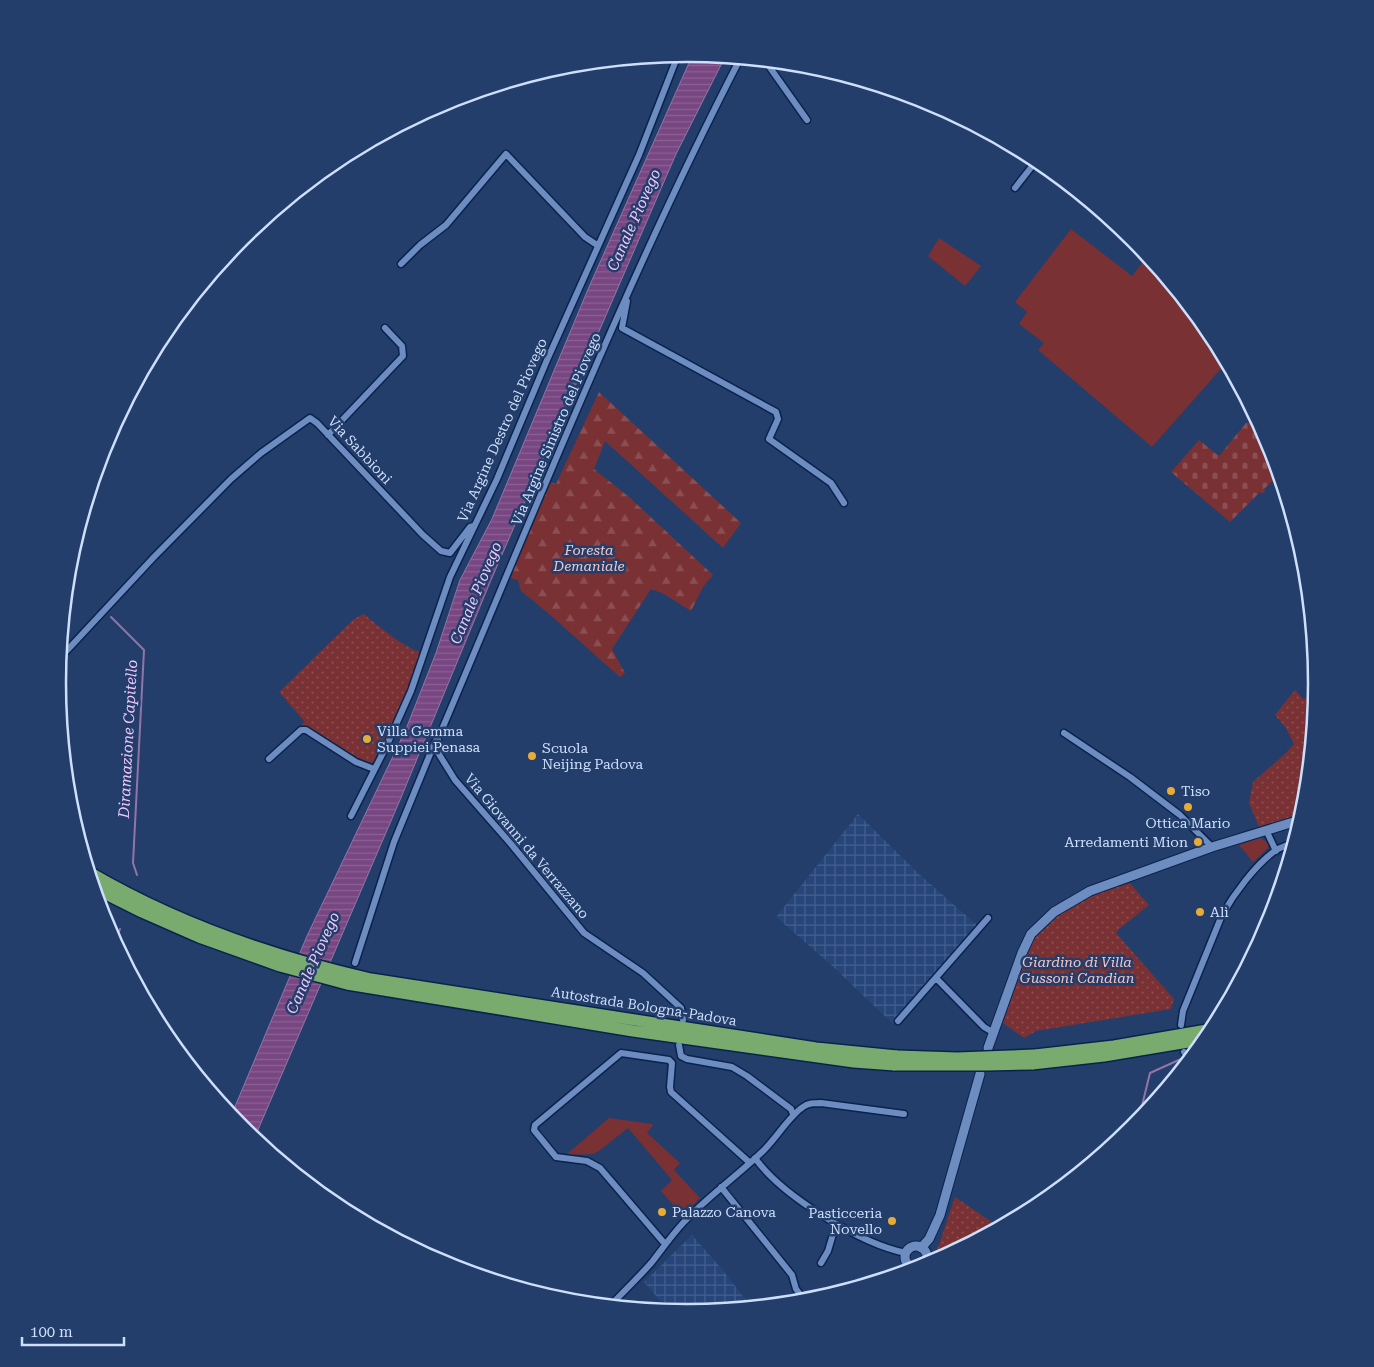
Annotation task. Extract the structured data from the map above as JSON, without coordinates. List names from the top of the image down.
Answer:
{
  "streets": {
    "highway": ["Autostrada Bologna-Padova"],
    "street": [
      "Via Argine Sinistro del Piovego",
      "Via Argine Destro del Piovego",
      "Via Sabbioni",
      "Via Giovanni da Verrazzano"
    ]
  },
  "crossings": [
    ["Via Argine Sinistro del Piovego", "Via Giovanni da Verrazzano"],
    ["Via Argine Destro del Piovego", "Via Sabbioni"]
  ],
  "water": ["Canale Piovego", "Diramazione Capitello"],
  "parks": ["Foresta Demaniale", "Giardino di Villa Gussoni Candian"],
  "places": [
    "Villa Gemma Suppiei Penasa",
    "Scuola Neijing Padova",
    "Tiso",
    "Ottica Mario",
    "Arredamenti Mion",
    "Alì",
    "Palazzo Canova",
    "Pasticceria Novello"
  ],
  "scale_bar": "100 m"
}
